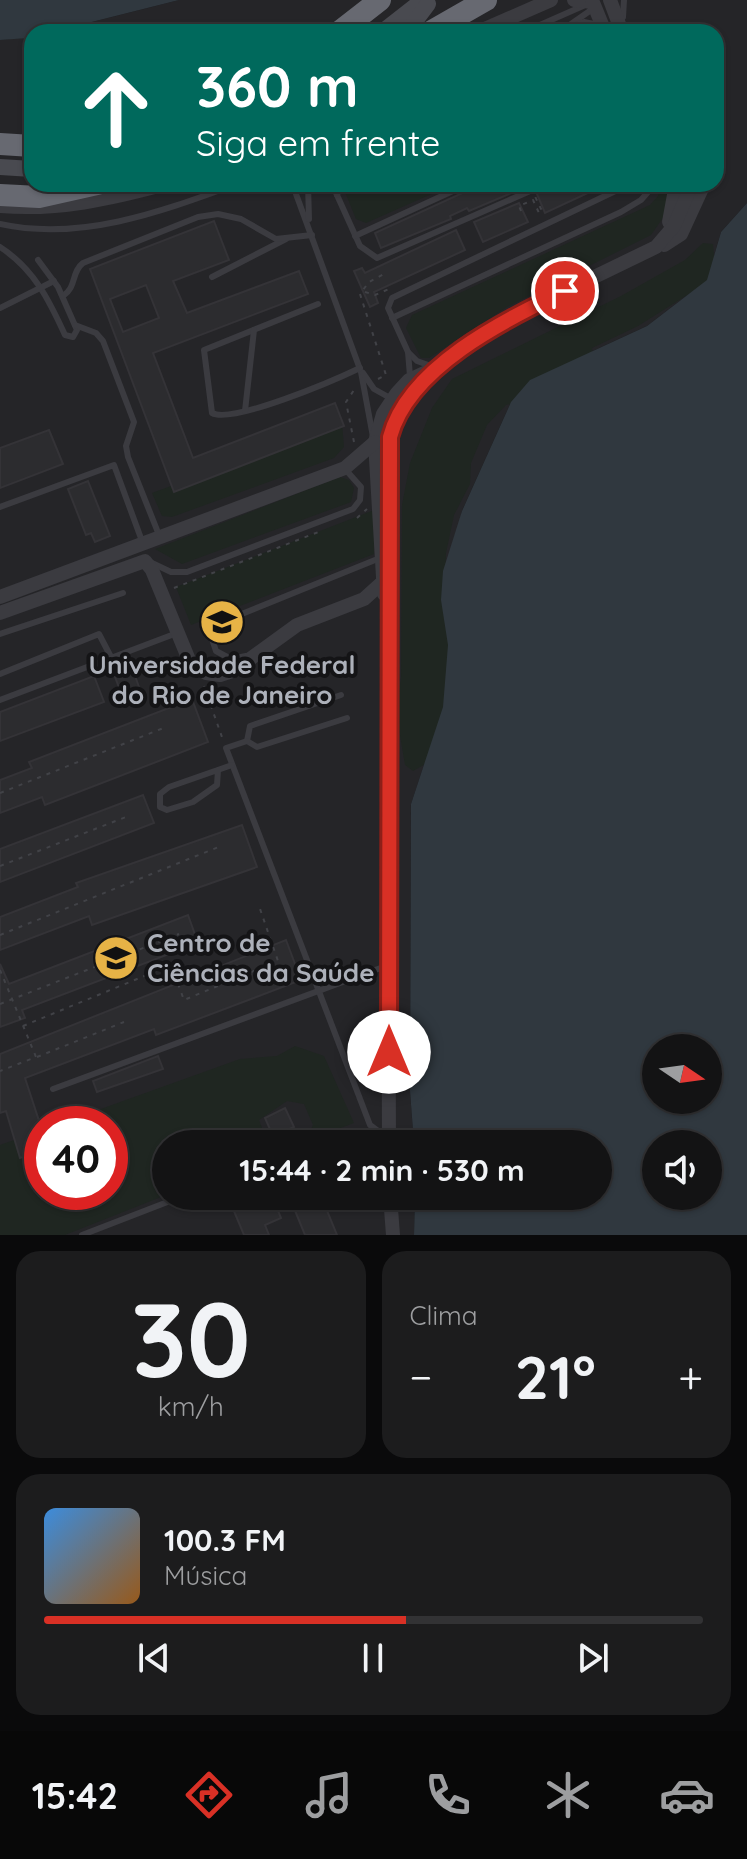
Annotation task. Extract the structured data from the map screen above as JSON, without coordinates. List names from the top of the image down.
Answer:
{
  "places": {
    "school or university": ["Universidade Federal do Rio de Janeiro", "Centro de Ciências da Saúde"]
  },
  "north": "right",
  "page": {
    "turn": ["360 m", "Siga em frente"],
    "limit": "40",
    "trip": "15:44 · 2 min · 530 m",
    "tile": [
      ["30", "km/h"],
      "Clima"
    ],
    "heat": ["−", "21°", "+"],
    "song": ["100.3 FM", "Música"],
    "tabs": "15:42"
  }
}
